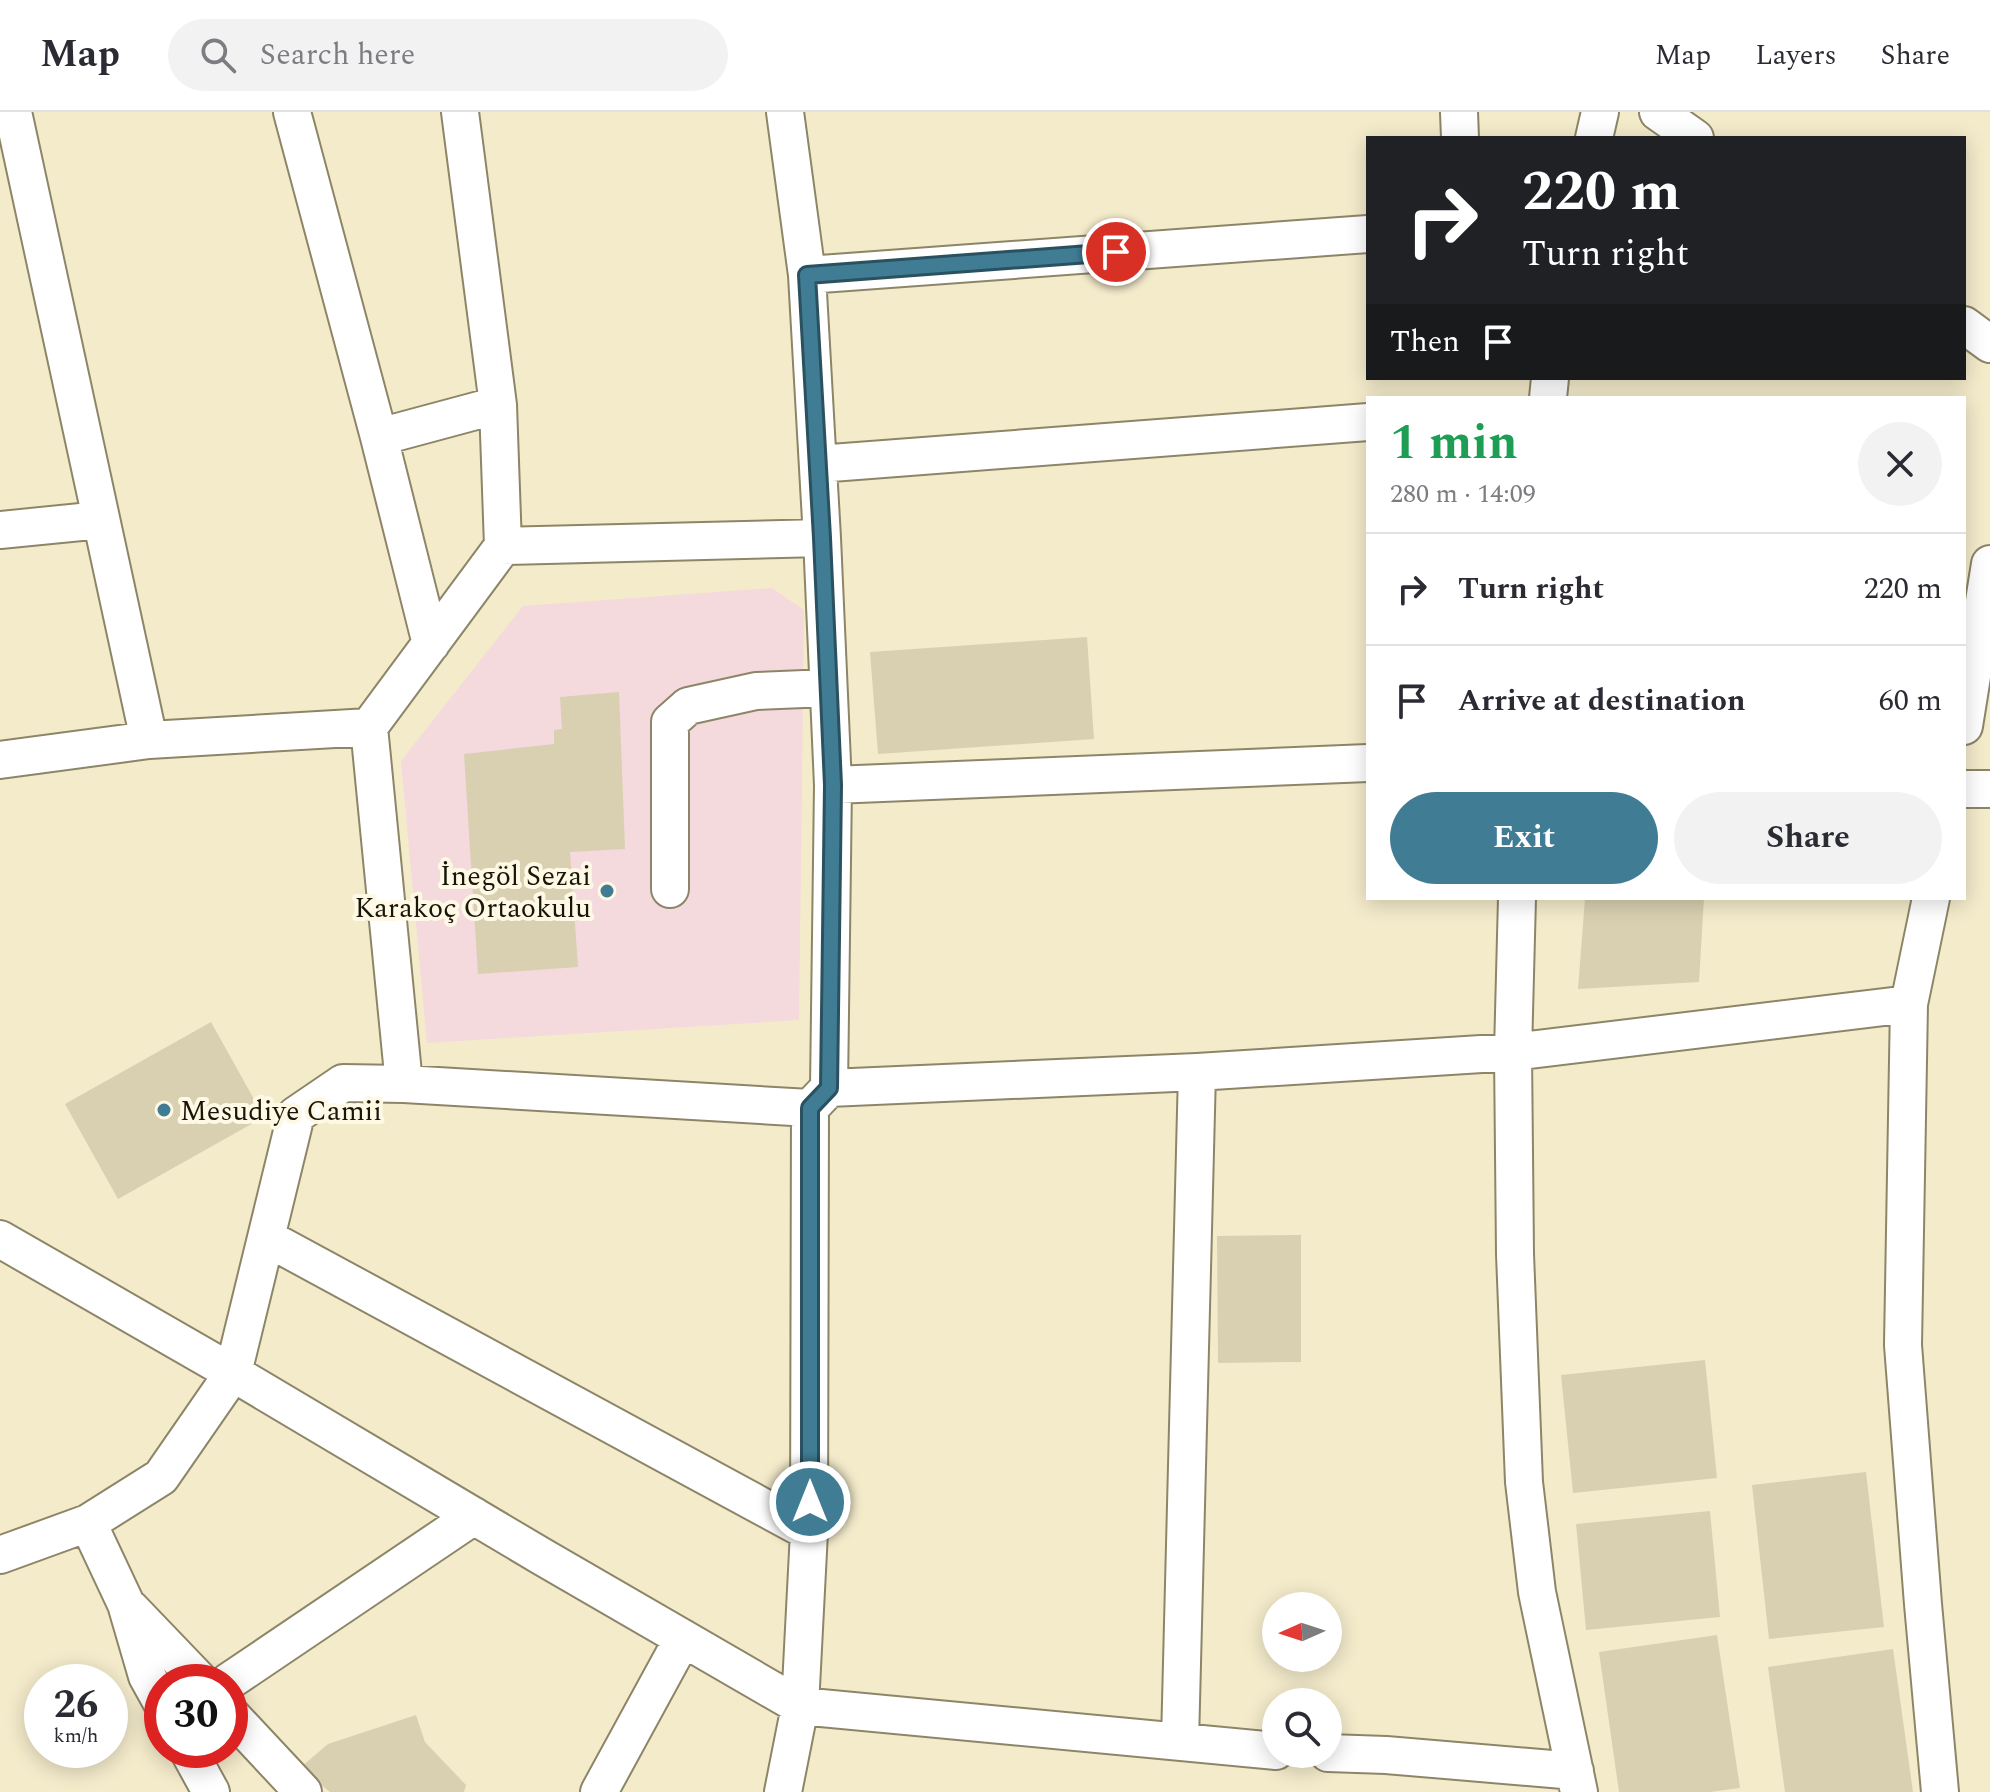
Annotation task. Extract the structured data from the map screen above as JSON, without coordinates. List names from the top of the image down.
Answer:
{
  "places": ["İnegöl Sezai Karakoç Ortaokulu", "Mesudiye Camii"],
  "north": "left",
  "page": {
    "header": "Map",
    "search": "Search here",
    "nav": ["Map", "Layers", "Share"],
    "turn": ["220 m", "Turn right"],
    "then": "Then",
    "heading": ["1 min", "280 m · 14:09"],
    "list": [
      {
        "name": "Turn right",
        "value": "220 m"
      },
      {
        "name": "Arrive at destination",
        "value": "60 m"
      }
    ],
    "buttons": ["Exit", "Share"],
    "speed": "26 km/h",
    "limit": "30"
  }
}
